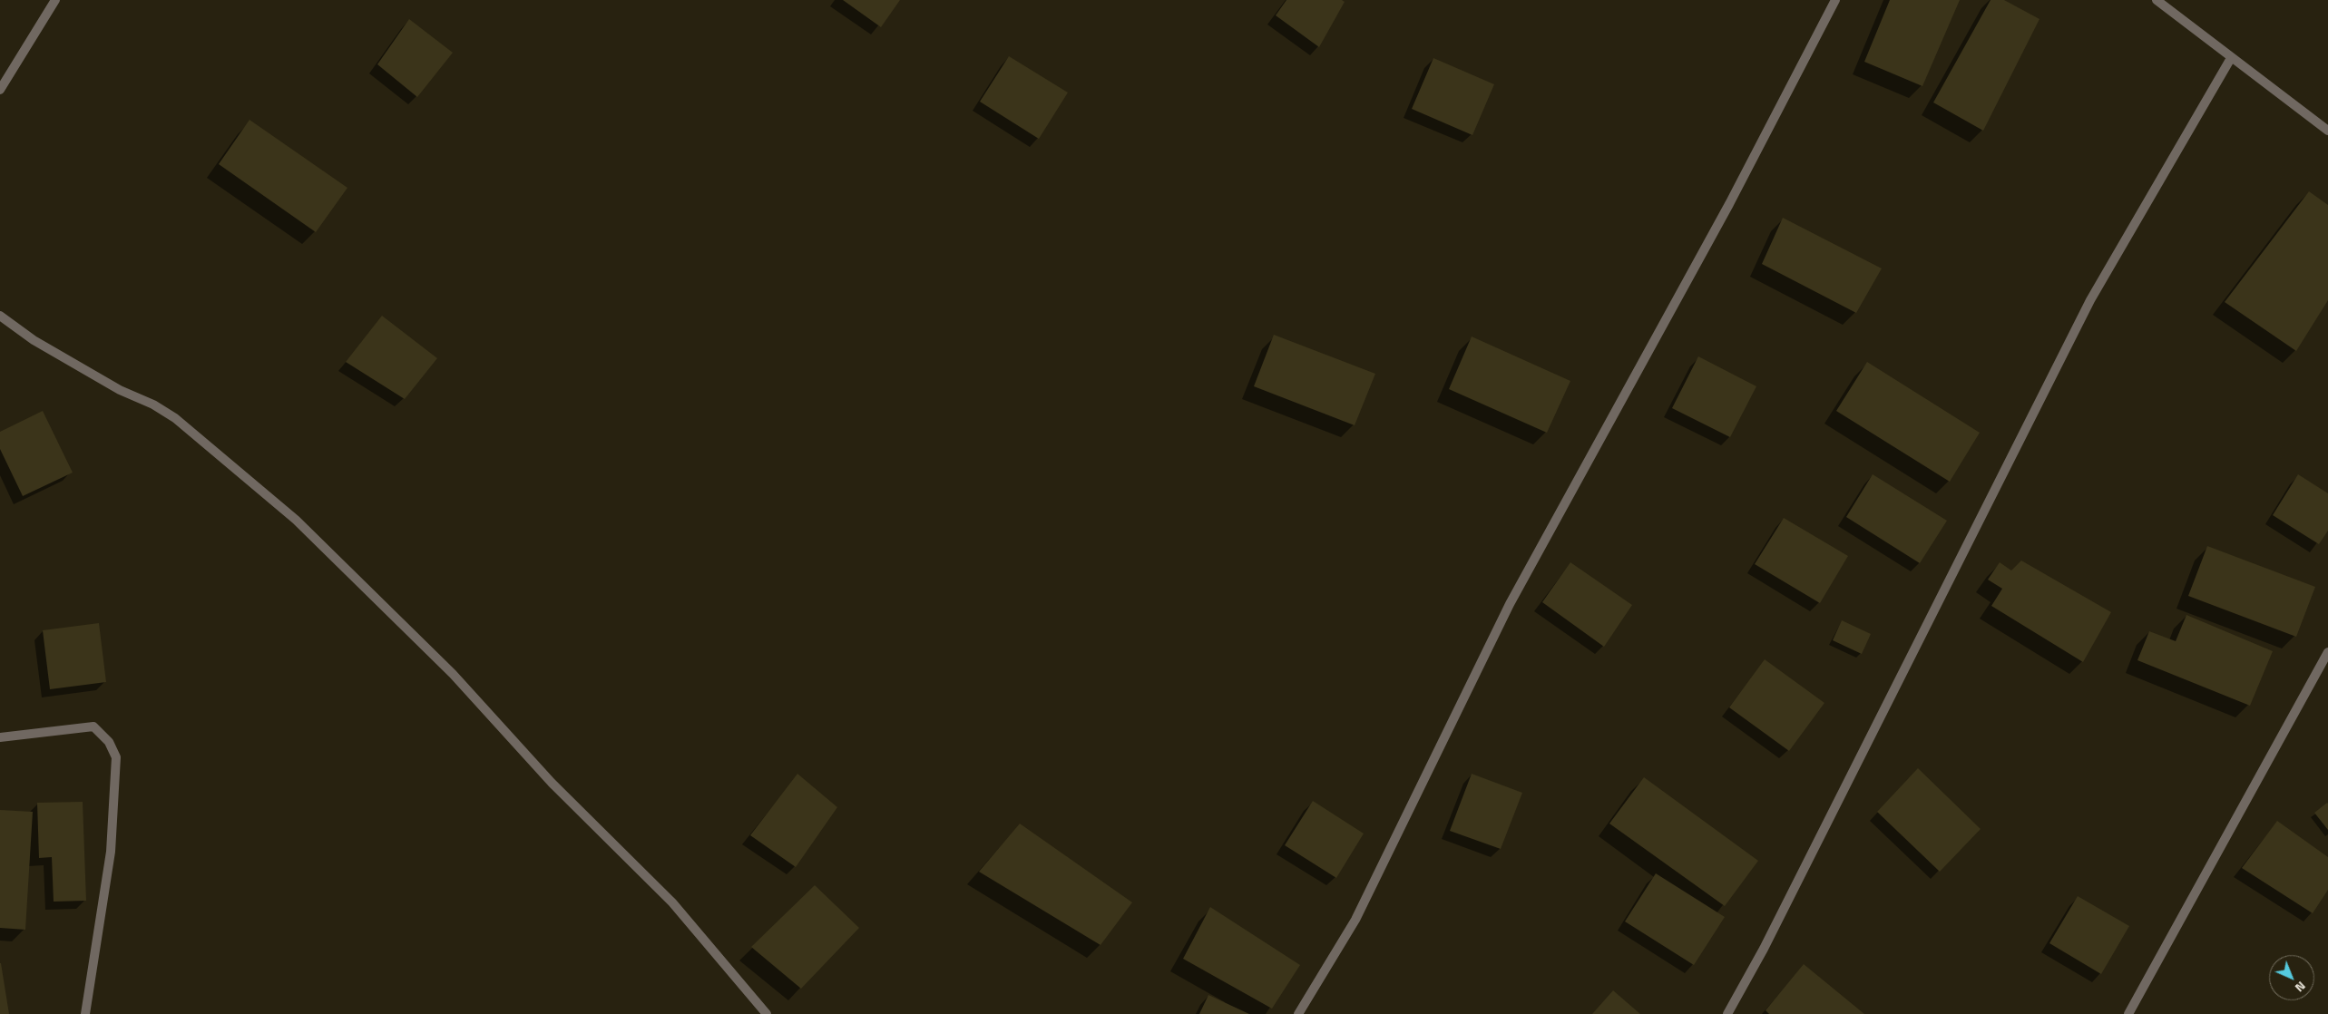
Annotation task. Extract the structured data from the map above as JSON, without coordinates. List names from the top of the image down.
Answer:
{
  "north": "bottom right"
}
